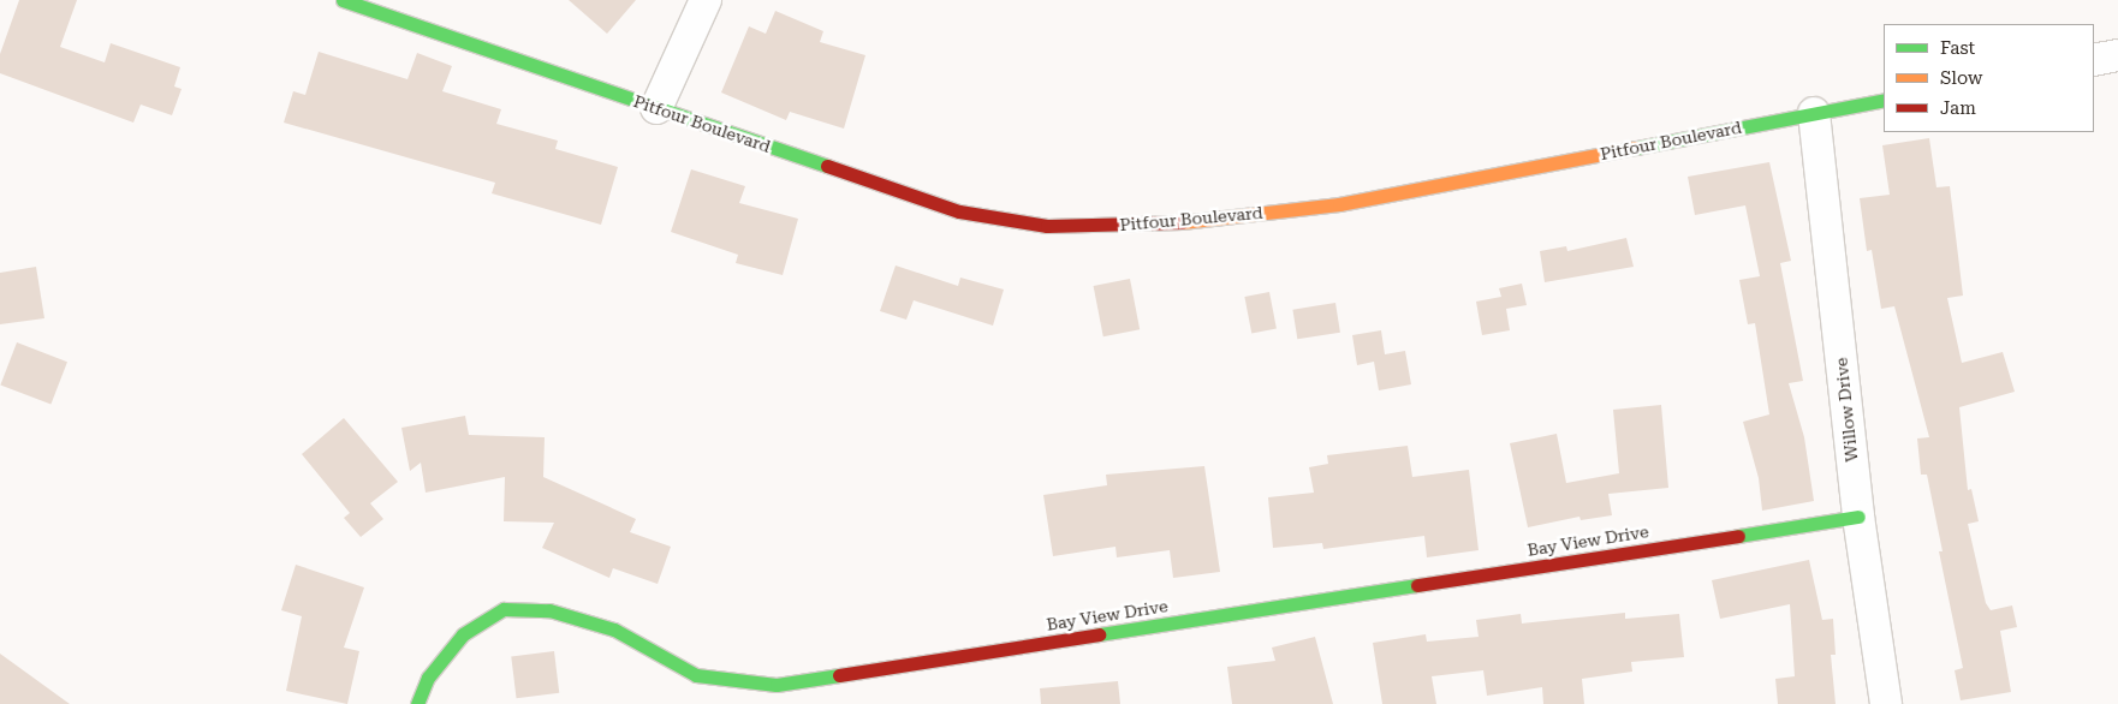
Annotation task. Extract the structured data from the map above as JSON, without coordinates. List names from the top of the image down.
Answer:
{
  "streets": {
    "street": ["Pitfour Boulevard", "Willow Drive", "Bay View Drive"]
  },
  "crossings": [
    ["Pitfour Boulevard", "Willow Drive"],
    ["Willow Drive", "Bay View Drive"]
  ],
  "legend": ["Fast", "Slow", "Jam"]
}
